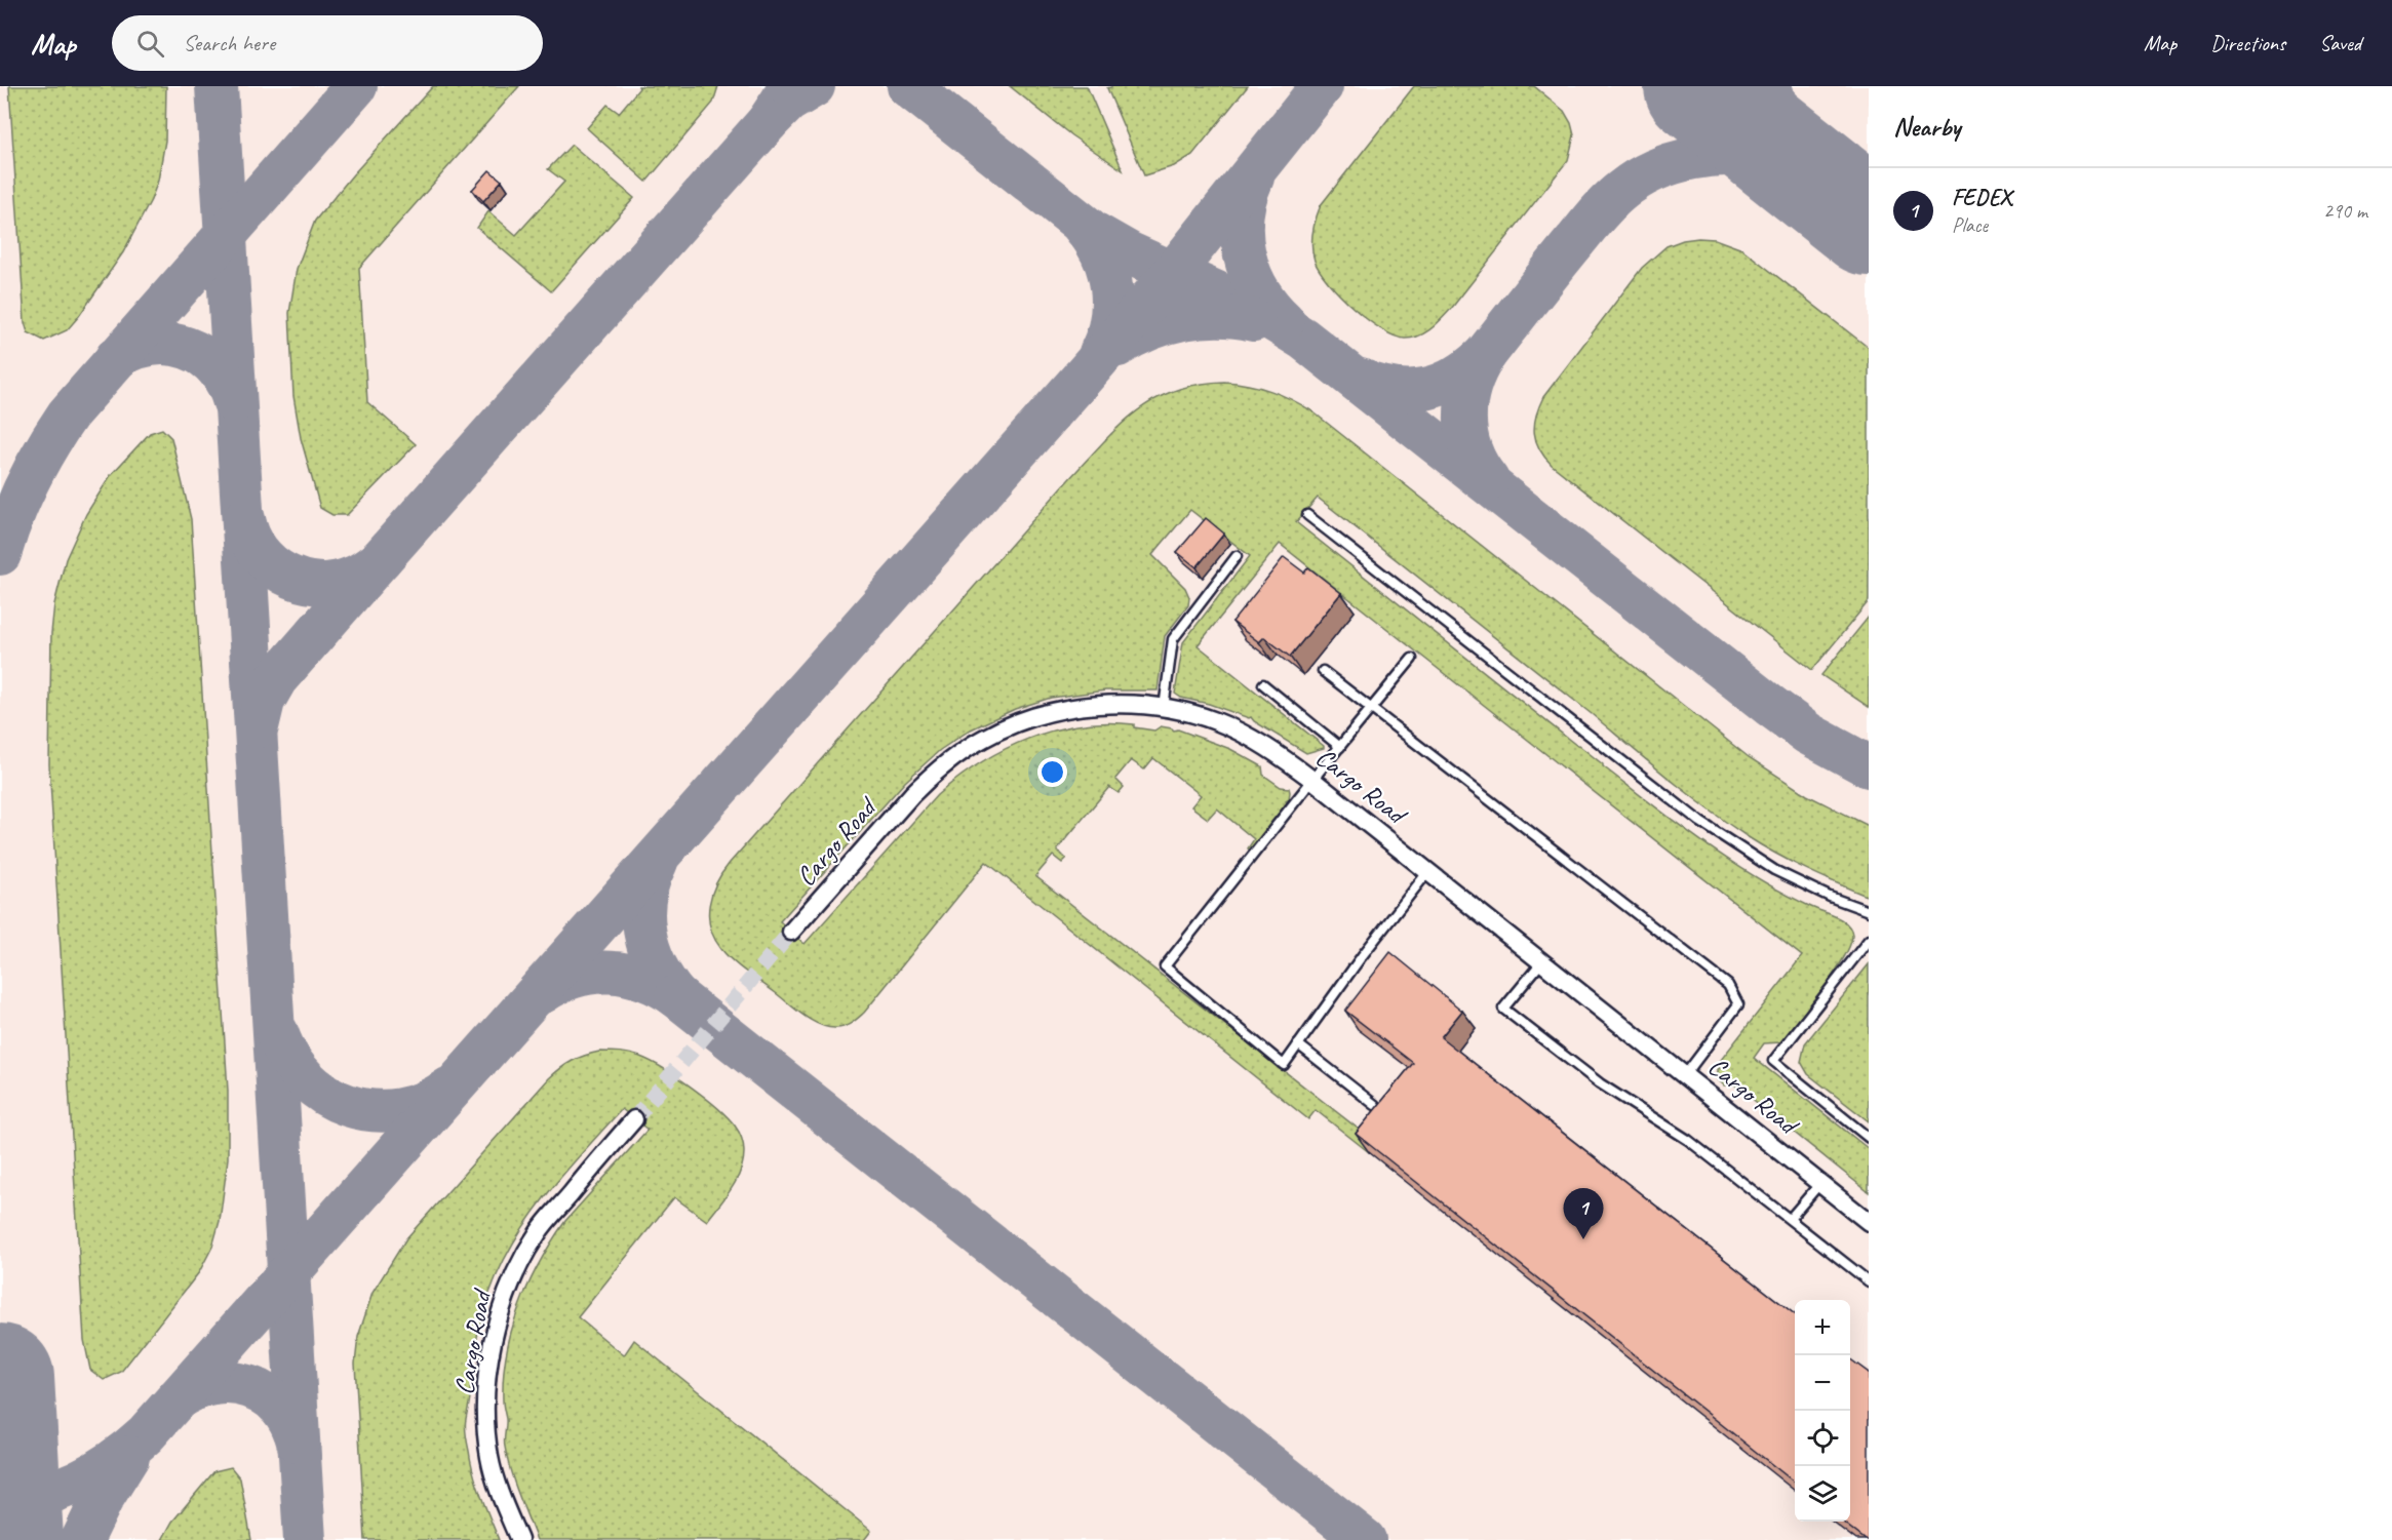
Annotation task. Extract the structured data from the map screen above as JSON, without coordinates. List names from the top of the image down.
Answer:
{
  "streets": {
    "street": ["Cargo Road"]
  },
  "page": {
    "header": "Map",
    "search": "Search here",
    "nav": ["Map", "Directions", "Saved"],
    "heading": "Nearby",
    "list": [
      {
        "mark": "1",
        "name": "FEDEX",
        "note": "Place",
        "value": "290 m"
      }
    ],
    "pins": "1",
    "map_buttons": ["+", "−"]
  }
}
